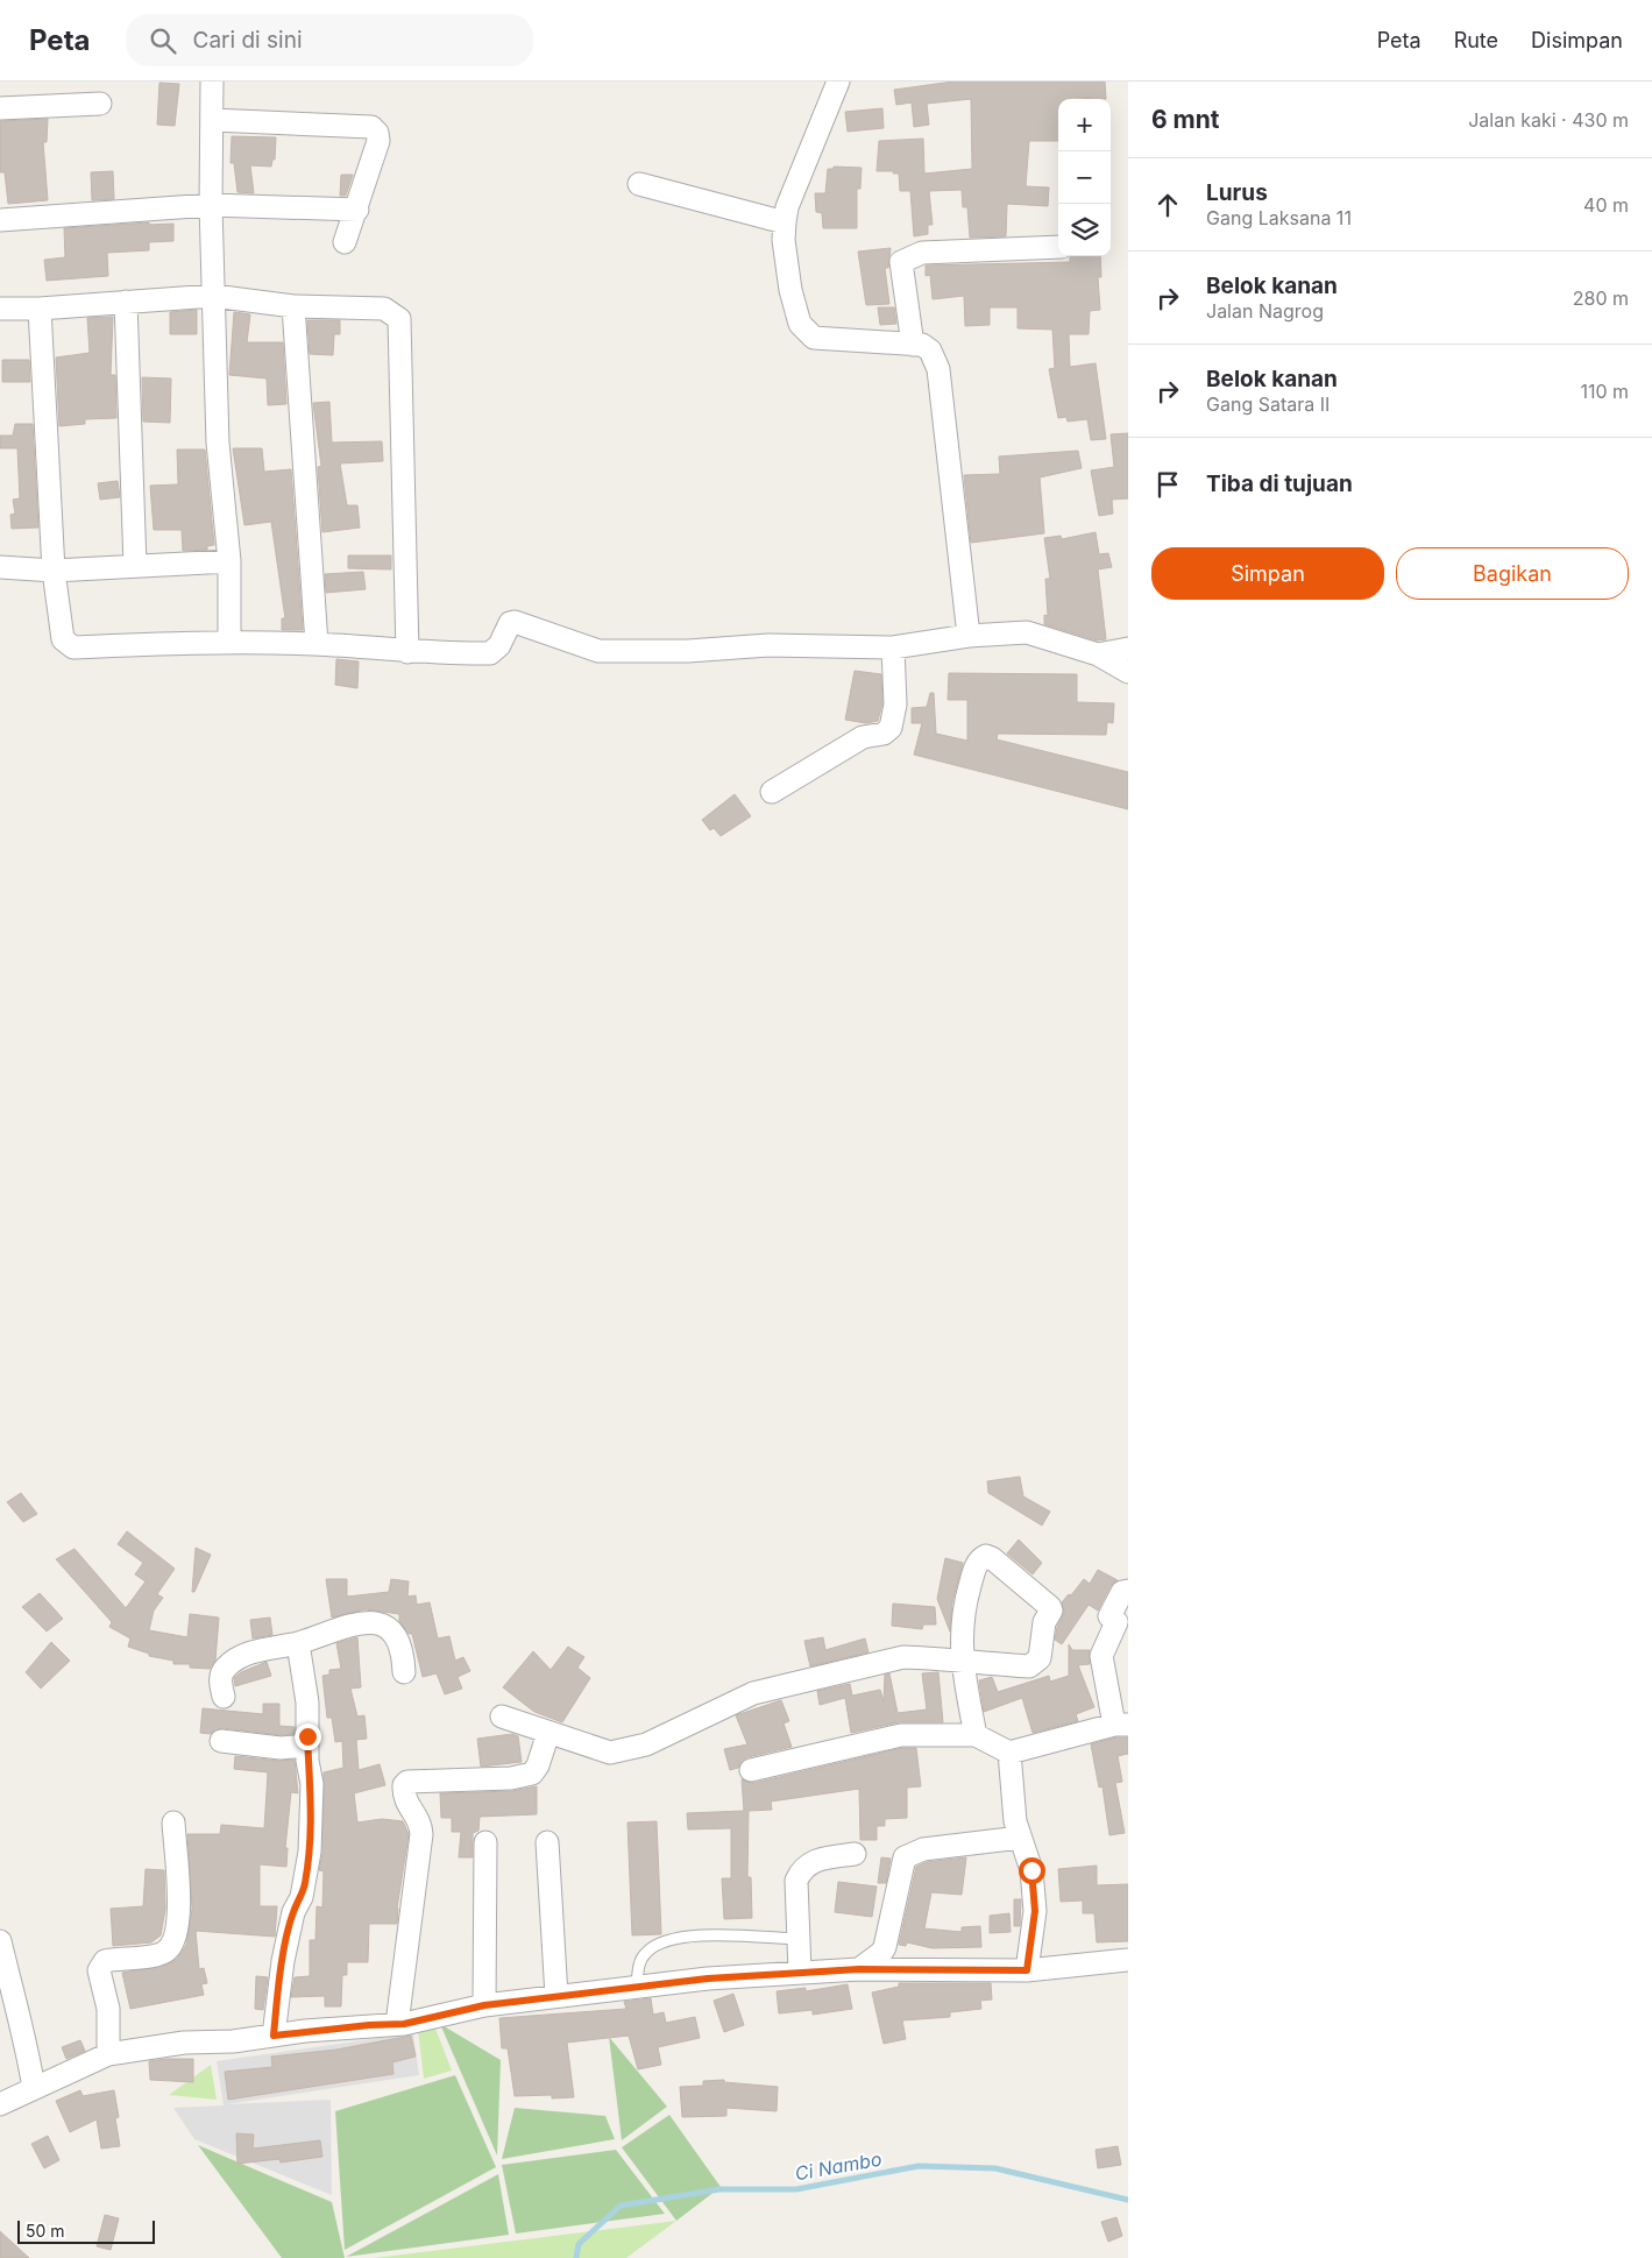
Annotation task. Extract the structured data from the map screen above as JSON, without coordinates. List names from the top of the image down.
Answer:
{
  "water": ["Ci Nambo"],
  "scale_bar": "50 m",
  "page": {
    "header": "Peta",
    "search": "Cari di sini",
    "nav": ["Peta", "Rute", "Disimpan"],
    "heading": ["6 mnt", "Jalan kaki · 430 m"],
    "map_buttons": ["+", "−"],
    "list": [
      ["Lurus", "Gang Laksana 11", "40 m"],
      ["Belok kanan", "Jalan Nagrog", "280 m"],
      ["Belok kanan", "Gang Satara II", "110 m"],
      "Tiba di tujuan"
    ],
    "buttons": ["Simpan", "Bagikan"],
    "scale": "50 m"
  }
}
